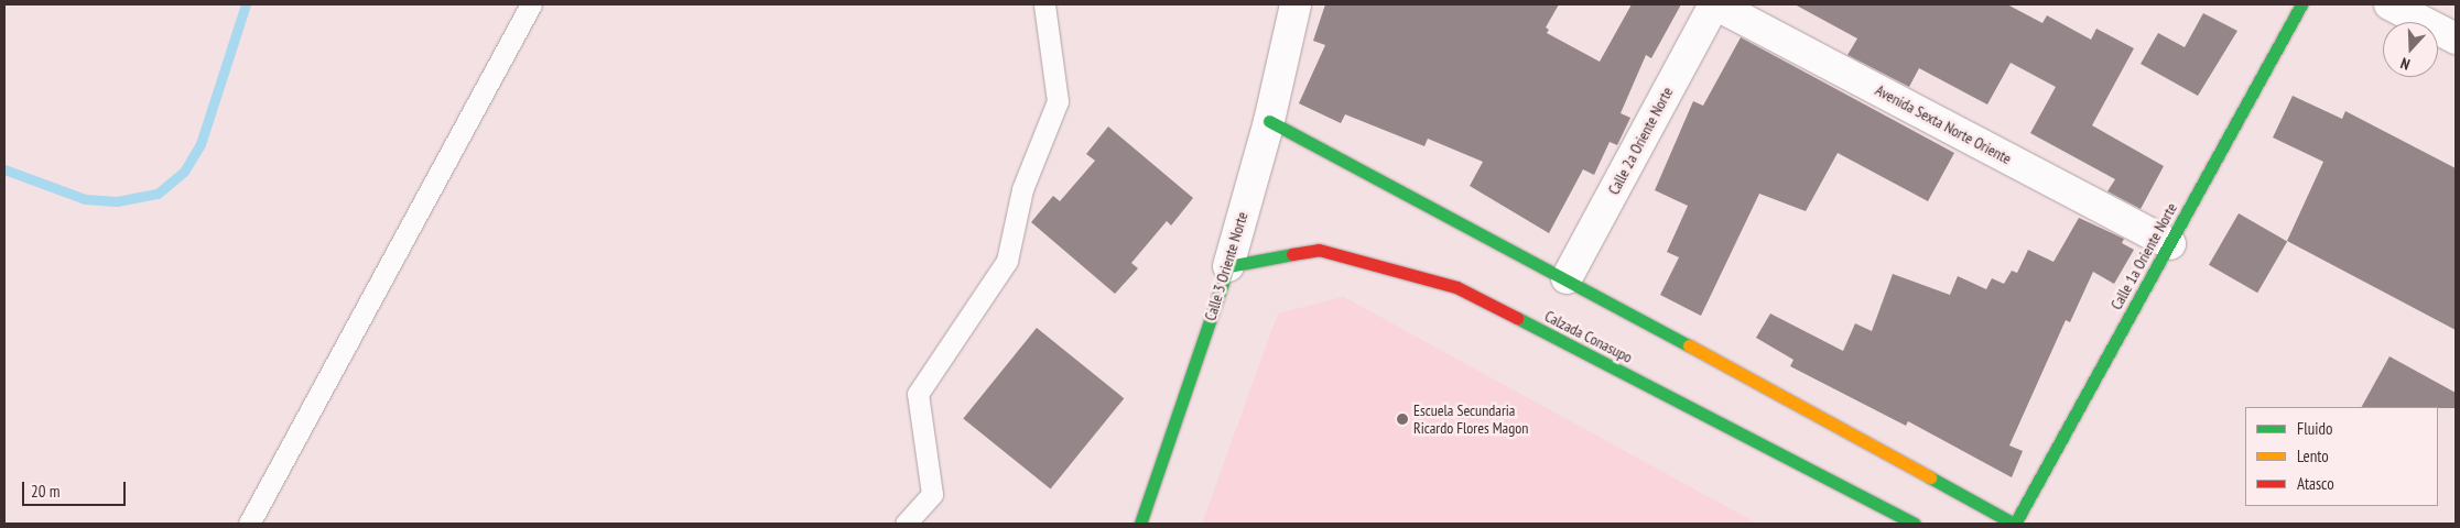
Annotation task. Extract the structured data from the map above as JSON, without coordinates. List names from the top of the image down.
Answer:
{
  "streets": {
    "street": [
      "Avenida Sexta Norte Oriente",
      "Calle 2a Oriente Norte",
      "Calle 1a Oriente Norte",
      "Calle 3 Oriente Norte",
      "Calzada Conasupo"
    ]
  },
  "crossings": [
    ["Avenida Sexta Norte Oriente", "Calle 2a Oriente Norte"],
    ["Avenida Sexta Norte Oriente", "Calle 1a Oriente Norte"],
    ["Calle 3 Oriente Norte", "Calzada Conasupo"]
  ],
  "places": ["Escuela Secundaria Ricardo Flores Magon"],
  "legend": ["Fluido", "Lento", "Atasco"],
  "scale_bar": "20 m",
  "north": "bottom"
}
